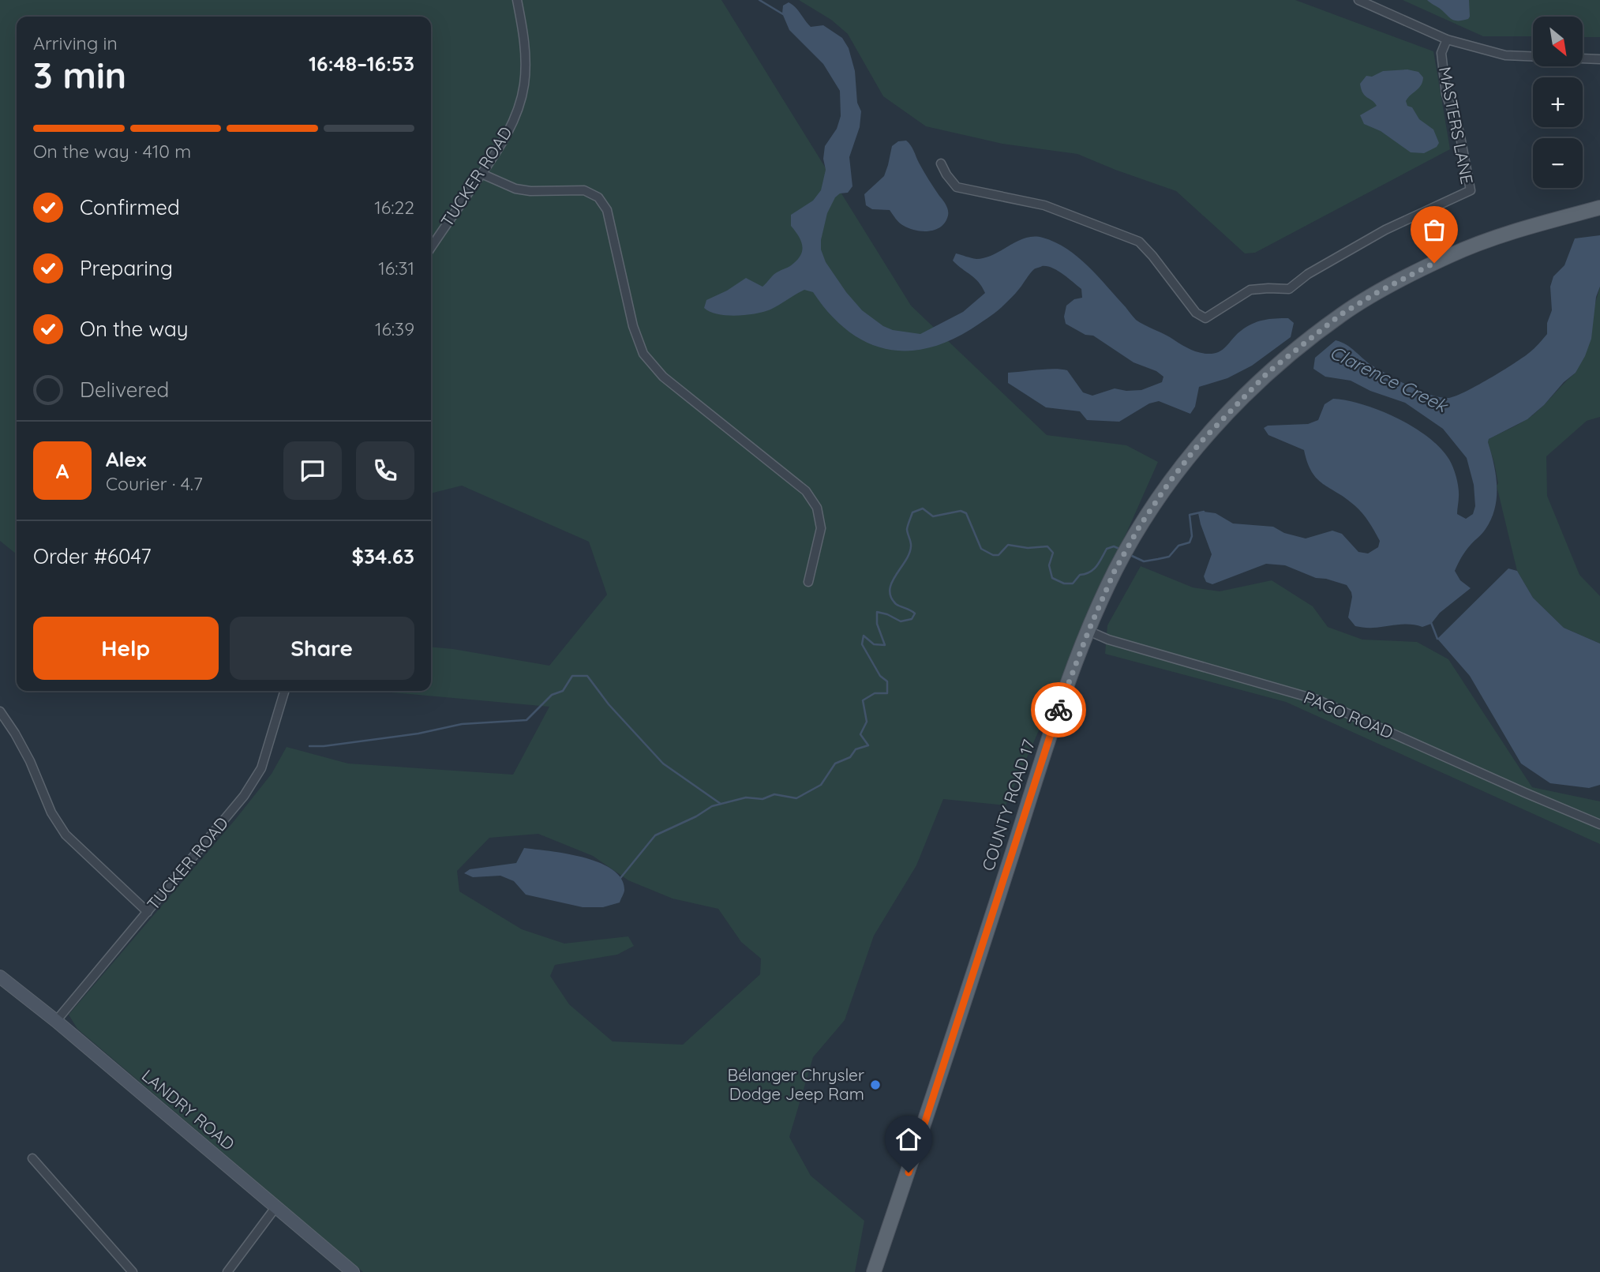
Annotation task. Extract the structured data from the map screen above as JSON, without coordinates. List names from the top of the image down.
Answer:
{
  "streets": {
    "main road": ["COUNTY ROAD 17", "LANDRY ROAD"],
    "street": ["MASTERS LANE", "TUCKER ROAD", "PAGO ROAD"]
  },
  "crossings": [
    ["TUCKER ROAD", "LANDRY ROAD"],
    ["PAGO ROAD", "COUNTY ROAD 17"]
  ],
  "water": ["Clarence Creek"],
  "places": ["Bélanger Chrysler Dodge Jeep Ram"],
  "north": "bottom right",
  "page": {
    "map_buttons": ["+", "−"],
    "heading": ["3 min", "Arriving in", "16:48–16:53"],
    "panel": [
      "Alex",
      "Courier · 4.7",
      "Order #6047",
      "$34.63"
    ],
    "bar": "On the way · 410 m",
    "list": [
      ["Confirmed", "16:22"],
      ["Preparing", "16:31"],
      ["On the way", "16:39"],
      "Delivered"
    ],
    "round": "A",
    "buttons": ["Help", "Share"]
  }
}
